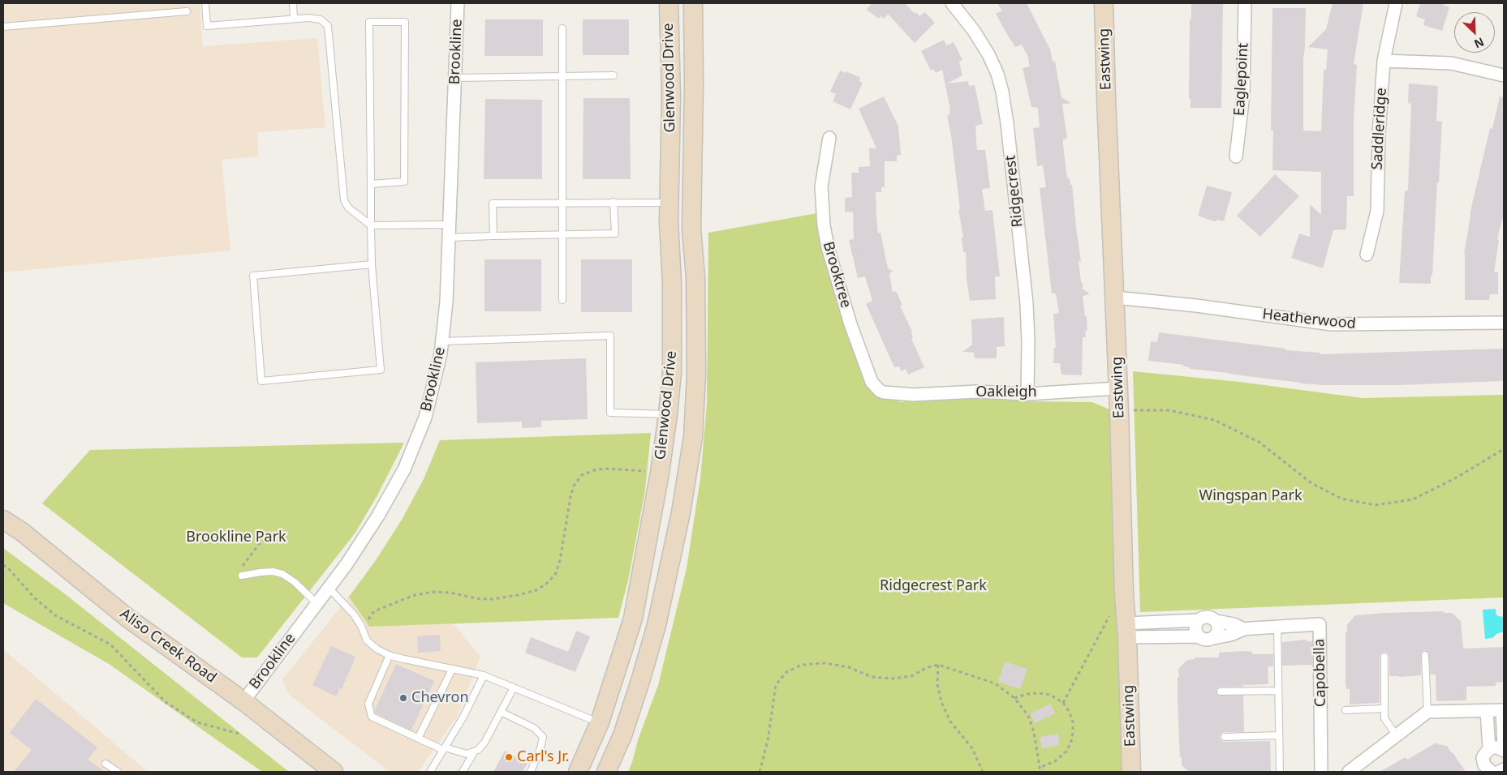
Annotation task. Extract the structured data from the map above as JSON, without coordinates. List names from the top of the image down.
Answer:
{
  "streets": {
    "main road": ["Eastwing", "Glenwood Drive", "Aliso Creek Road"],
    "street": [
      "Brookline",
      "Eaglepoint",
      "Saddleridge",
      "Ridgecrest",
      "Brooktree",
      "Heatherwood",
      "Oakleigh",
      "Capobella"
    ]
  },
  "crossings": [
    ["Brookline", "Aliso Creek Road"],
    ["Eastwing", "Heatherwood"],
    ["Eastwing", "Oakleigh"],
    ["Eastwing", "Capobella"],
    ["Ridgecrest", "Oakleigh"],
    ["Brooktree", "Oakleigh"]
  ],
  "parks": ["Wingspan Park", "Brookline Park", "Ridgecrest Park"],
  "places": ["Chevron", "Carl's Jr."],
  "north": "bottom right"
}
